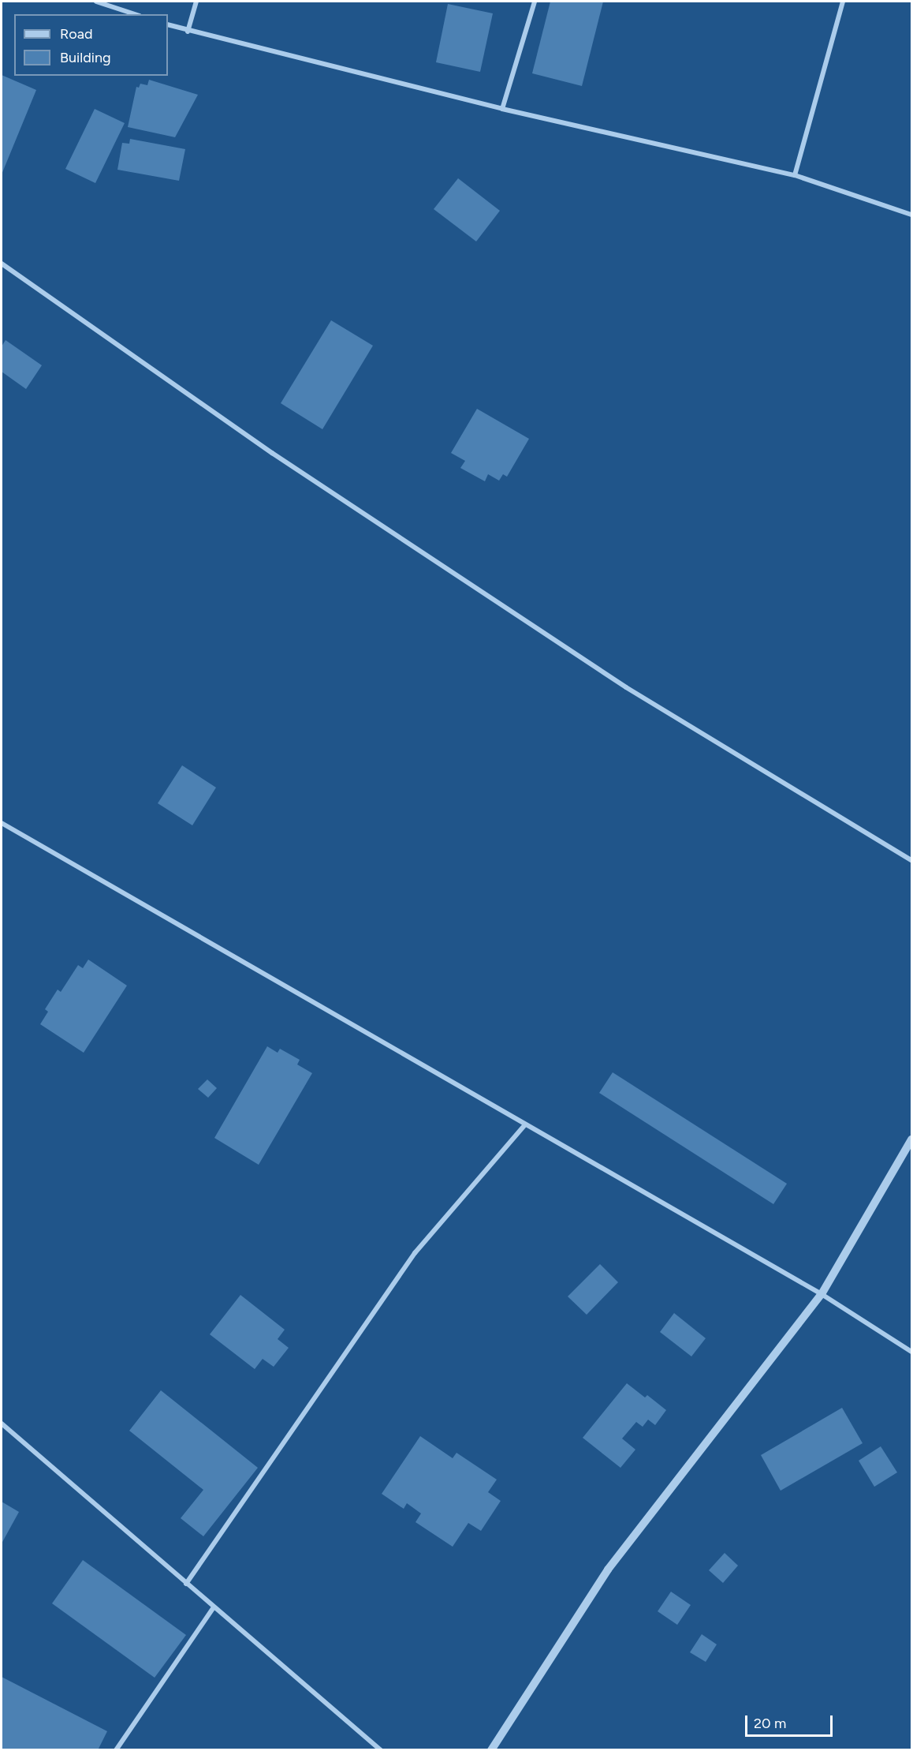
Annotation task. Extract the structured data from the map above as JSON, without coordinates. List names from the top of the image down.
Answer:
{
  "legend": ["Road", "Building"],
  "scale_bar": "20 m"
}
